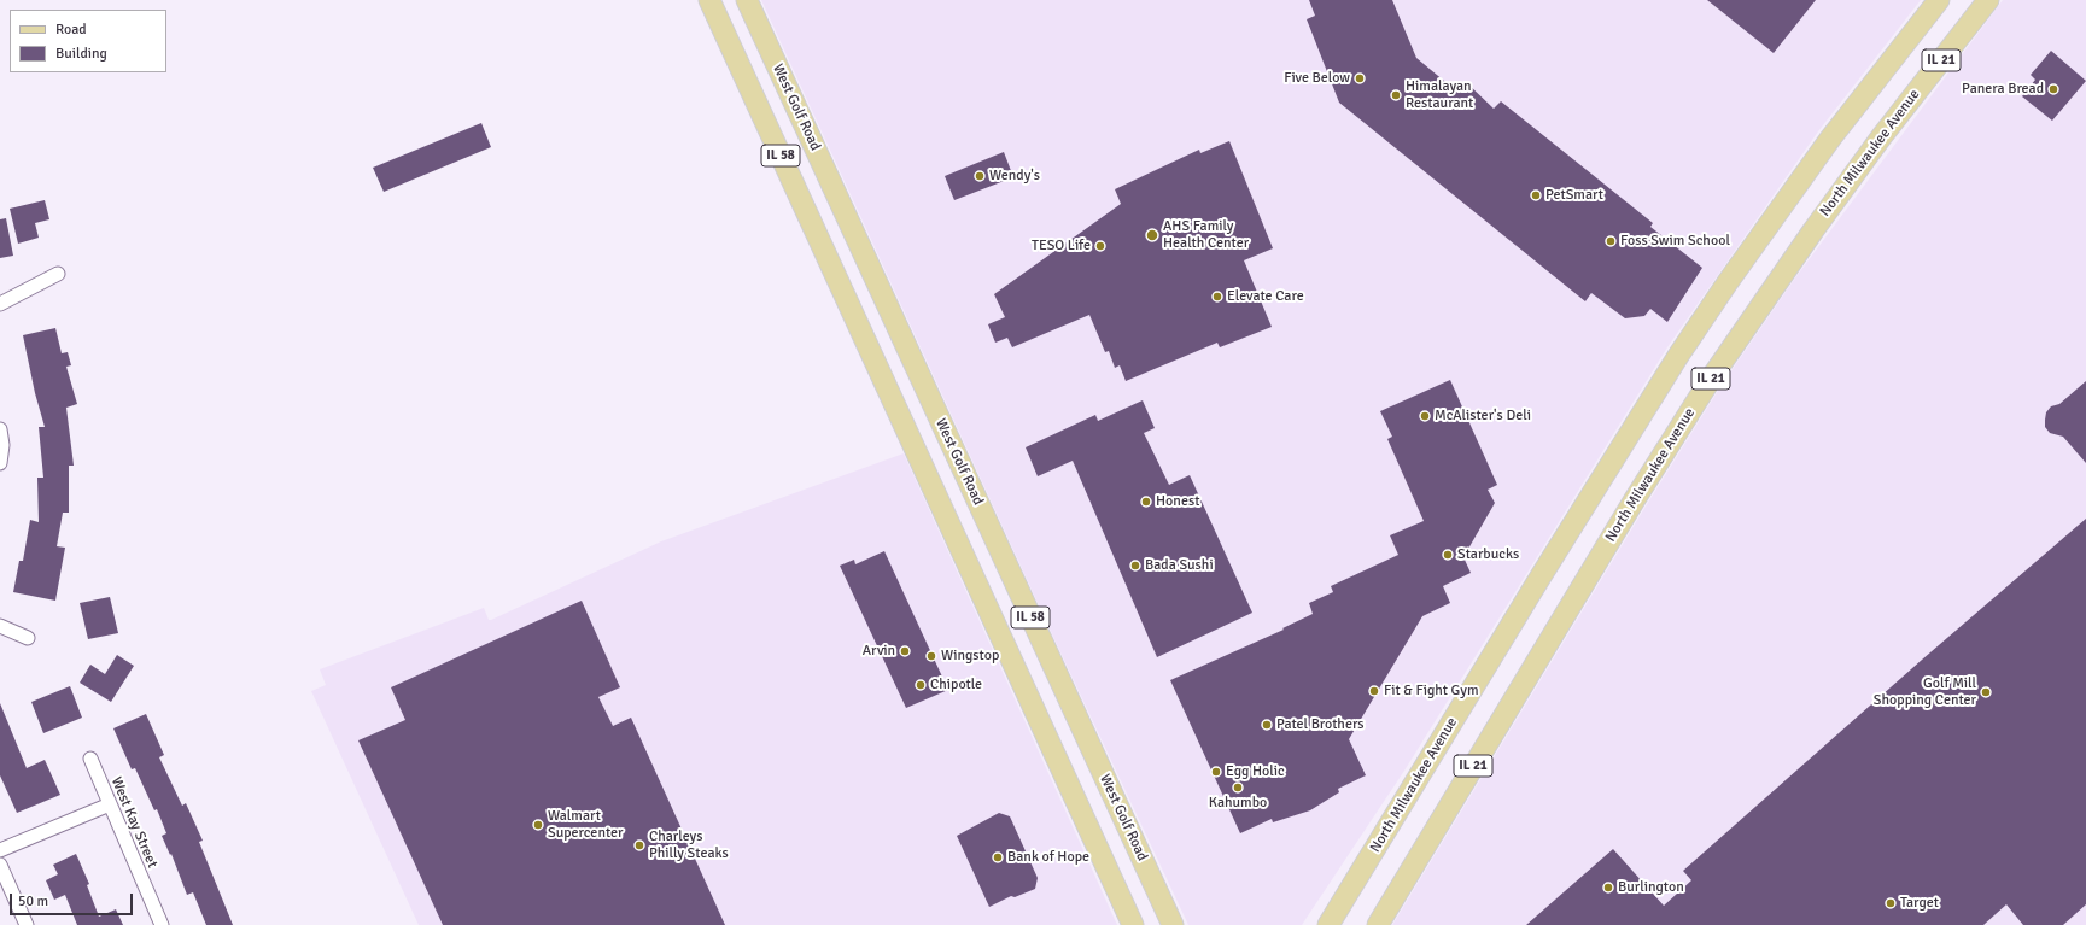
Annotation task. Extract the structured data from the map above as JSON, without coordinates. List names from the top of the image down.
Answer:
{
  "streets": {
    "main road": [
      "IL 21",
      "West Golf Road",
      "North Milwaukee Avenue",
      "IL 58"
    ],
    "street": ["West Kay Street"]
  },
  "places": [
    "Five Below",
    "Panera Bread",
    "Himalayan Restaurant",
    "Wendy's",
    "PetSmart",
    "AHS Family Health Center",
    "Foss Swim School",
    "TESO Life",
    "Elevate Care",
    "McAlister's Deli",
    "Honest",
    "Starbucks",
    "Bada Sushi",
    "Arvin",
    "Wingstop",
    "Chipotle",
    "Fit & Fight Gym",
    "Golf Mill Shopping Center",
    "Patel Brothers",
    "Egg Holic",
    "Kahumbo",
    "Walmart Supercenter",
    "Charleys Philly Steaks",
    "Bank of Hope",
    "Burlington",
    "Target"
  ],
  "legend": ["Road", "Building"],
  "scale_bar": "50 m"
}
